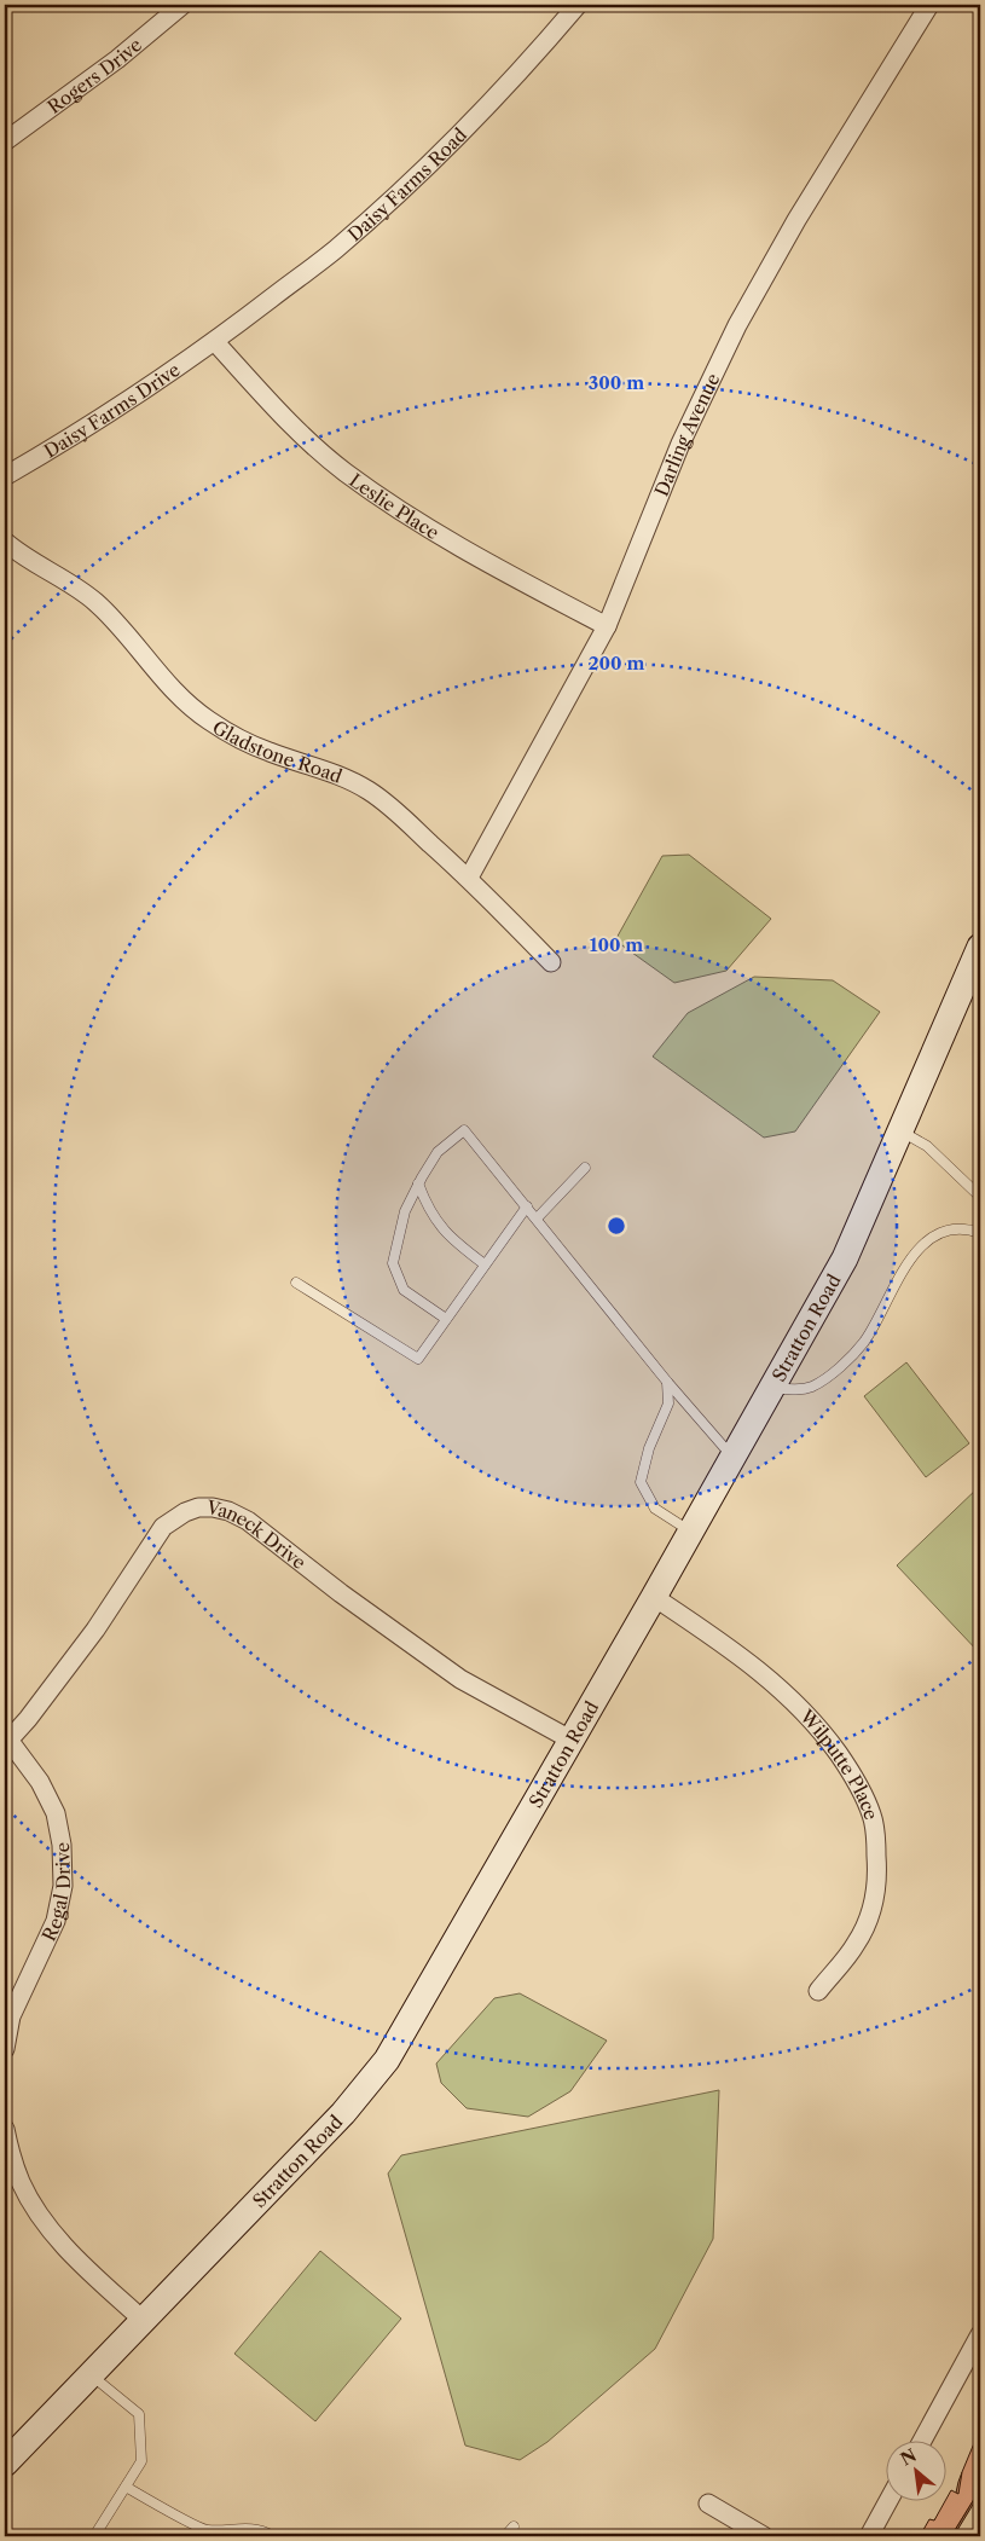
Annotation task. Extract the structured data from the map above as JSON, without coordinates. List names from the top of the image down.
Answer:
{
  "streets": {
    "street": [
      "Rogers Drive",
      "Daisy Farms Road",
      "Daisy Farms Drive",
      "Darling Avenue",
      "Leslie Place",
      "Gladstone Road",
      "Stratton Road",
      "Vaneck Drive",
      "Wilputte Place",
      "Regal Drive"
    ]
  },
  "crossings": [
    ["Daisy Farms Road", "Daisy Farms Drive"],
    ["Daisy Farms Road", "Leslie Place"],
    ["Daisy Farms Drive", "Leslie Place"],
    ["Darling Avenue", "Leslie Place"],
    ["Darling Avenue", "Gladstone Road"],
    ["Stratton Road", "Vaneck Drive"],
    ["Stratton Road", "Wilputte Place"],
    ["Vaneck Drive", "Regal Drive"]
  ],
  "north": "top left",
  "rings": ["300 m", "200 m", "100 m"]
}
